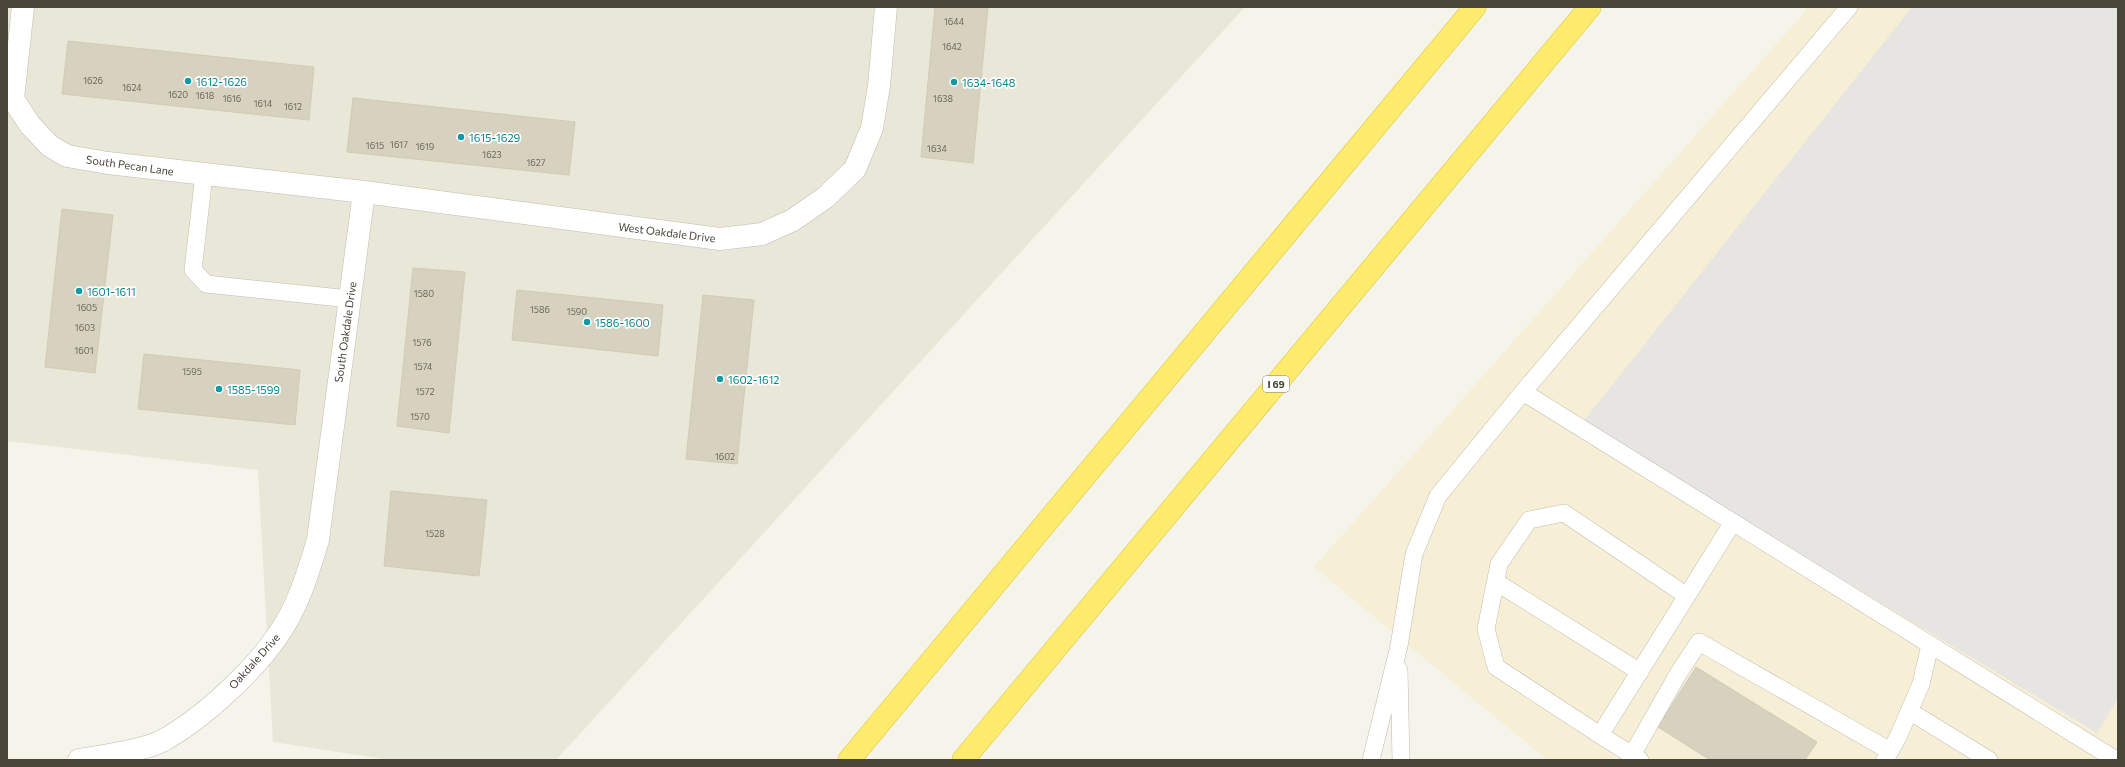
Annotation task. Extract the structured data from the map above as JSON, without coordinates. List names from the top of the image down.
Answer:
{
  "streets": {
    "highway": ["I 69"],
    "street": [
      "South Pecan Lane",
      "West Oakdale Drive",
      "South Oakdale Drive",
      "Oakdale Drive"
    ]
  },
  "crossings": [
    ["South Pecan Lane", "West Oakdale Drive"],
    ["South Pecan Lane", "South Oakdale Drive"],
    ["West Oakdale Drive", "South Oakdale Drive"],
    ["South Oakdale Drive", "Oakdale Drive"]
  ],
  "places": [
    "1612-1626",
    "1634-1648",
    "1615-1629",
    "1601-1611",
    "1586-1600",
    "1602-1612",
    "1585-1599"
  ],
  "house_numbers": [
    "1644",
    "1642",
    "1626",
    "1624",
    "1620",
    "1618",
    "1616",
    "1638",
    "1614",
    "1612",
    "1617",
    "1615",
    "1619",
    "1634",
    "1623",
    "1627",
    "1580",
    "1605",
    "1586",
    "1590",
    "1603",
    "1576",
    "1601",
    "1574",
    "1595",
    "1572",
    "1570",
    "1602",
    "1528"
  ]
}
